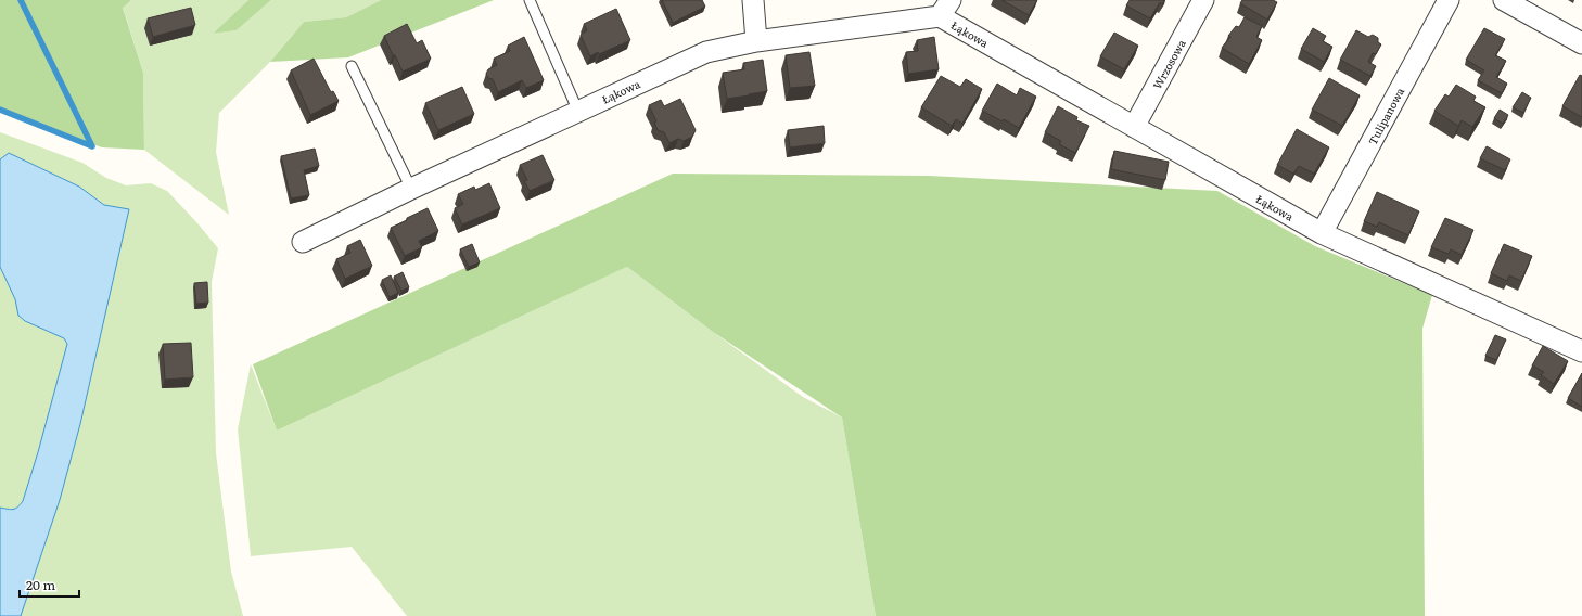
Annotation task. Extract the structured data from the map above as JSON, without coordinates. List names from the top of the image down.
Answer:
{
  "streets": {
    "street": ["Łąkowa", "Wrzosowa", "Tulipanowa"]
  },
  "crossings": [
    ["Łąkowa", "Wrzosowa"],
    ["Łąkowa", "Tulipanowa"]
  ],
  "scale_bar": "20 m"
}
